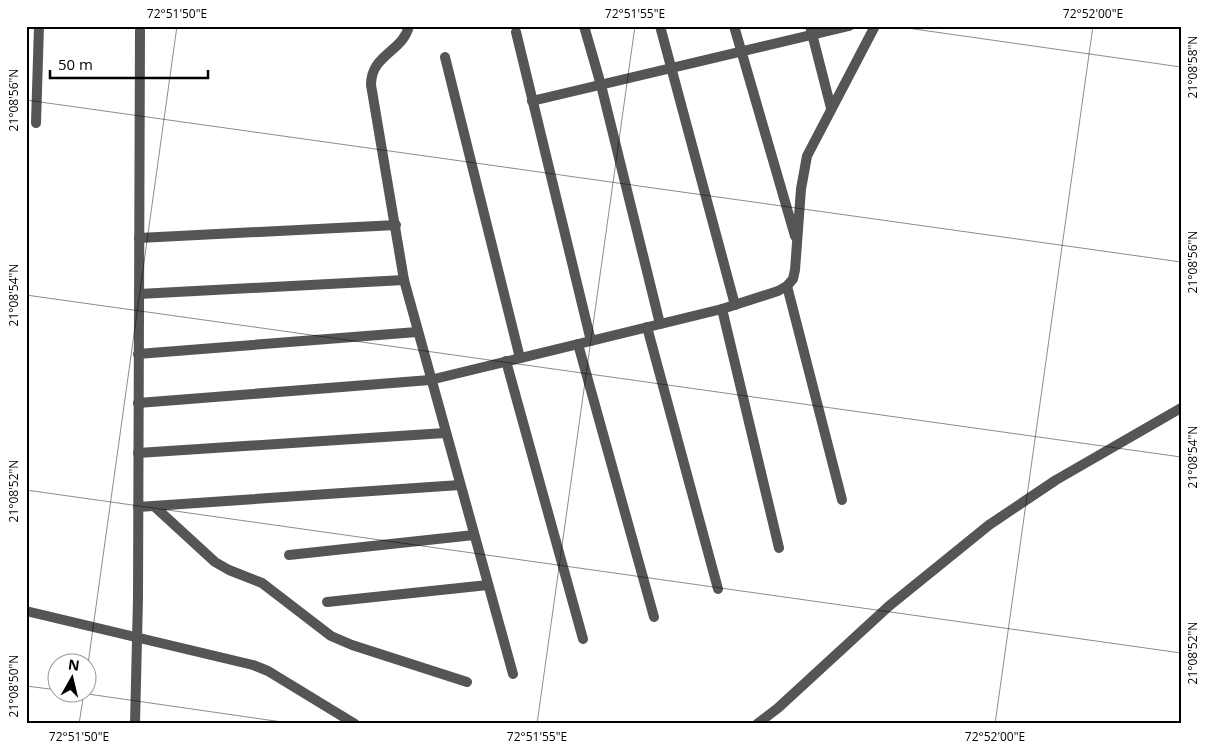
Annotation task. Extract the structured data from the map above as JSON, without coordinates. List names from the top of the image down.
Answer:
{
  "scale_bar": "50 m",
  "north": "top",
  "coordinates": [
    "72°51'50\"E",
    "72°51'55\"E",
    "72°52'00\"E",
    "21°08'58\"N",
    "21°08'56\"N",
    "21°08'54\"N",
    "21°08'52\"N",
    "21°08'50\"N"
  ]
}
